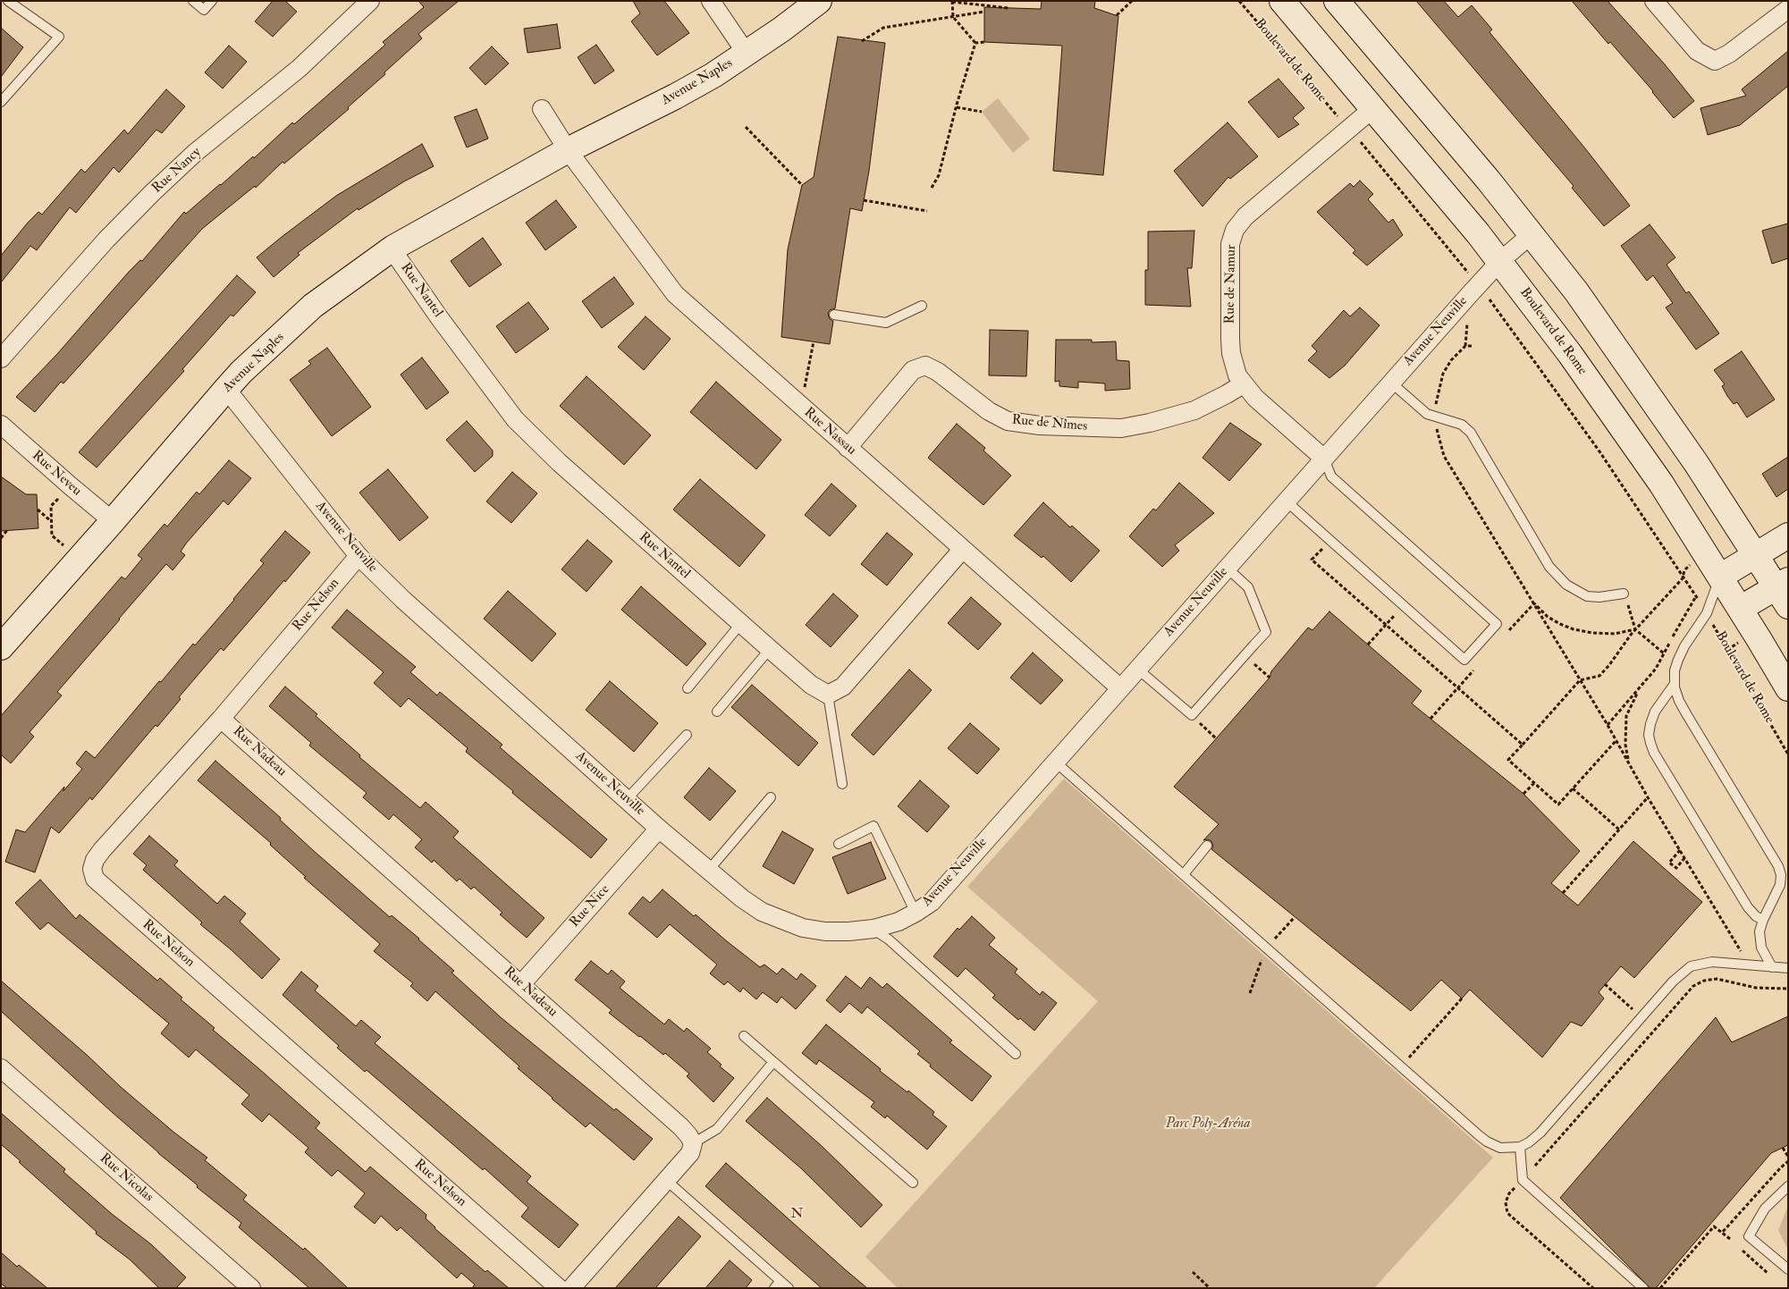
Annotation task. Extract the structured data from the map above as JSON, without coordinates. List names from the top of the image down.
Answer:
{
  "streets": {
    "main road": ["Boulevard de Rome", "Avenue Naples"],
    "street": [
      "Rue Nancy",
      "Rue de Namur",
      "Rue Nantel",
      "Avenue Neuville",
      "Rue de Nîmes",
      "Rue Nassau",
      "Rue Neveu",
      "Rue Nelson",
      "Rue Nadeau",
      "Rue Nice",
      "Rue Nicolas"
    ]
  },
  "crossings": [
    ["Boulevard de Rome", "Rue de Namur"],
    ["Boulevard de Rome", "Avenue Neuville"],
    ["Avenue Naples", "Rue Nantel"],
    ["Avenue Naples", "Avenue Neuville"],
    ["Avenue Naples", "Rue Nassau"],
    ["Avenue Naples", "Rue Neveu"],
    ["Rue de Namur", "Avenue Neuville"],
    ["Rue de Namur", "Rue de Nîmes"],
    ["Avenue Neuville", "Rue Nassau"],
    ["Avenue Neuville", "Rue Nelson"],
    ["Avenue Neuville", "Rue Nice"],
    ["Rue de Nîmes", "Rue Nassau"],
    ["Rue Nelson", "Rue Nadeau"],
    ["Rue Nadeau", "Rue Nice"]
  ],
  "districts": ["N"],
  "parks": ["Parc Poly-Aréna"]
}
